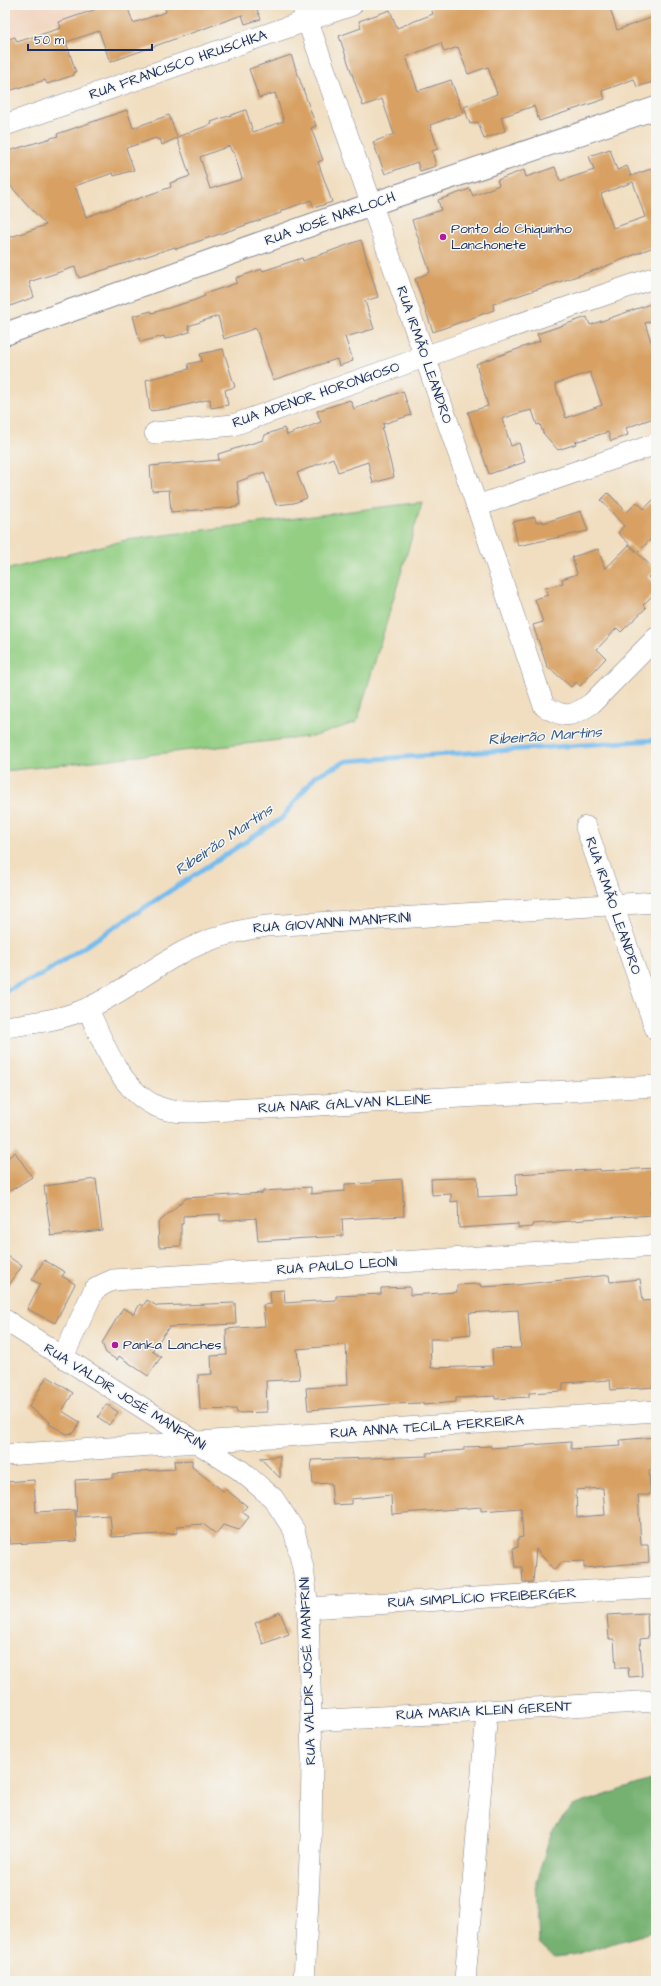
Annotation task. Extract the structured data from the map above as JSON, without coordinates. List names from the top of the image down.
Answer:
{
  "streets": {
    "main road": ["RUA JOSÉ NARLOCH"],
    "street": [
      "RUA FRANCISCO HRUSCHKA",
      "RUA IRMÃO LEANDRO",
      "RUA ADENOR HORONGOSO",
      "RUA GIOVANNI MANFRINI",
      "RUA NAIR GALVAN KLEINE",
      "RUA PAULO LEONI",
      "RUA VALDIR JOSÉ MANFRINI",
      "RUA ANNA TECILA FERREIRA",
      "RUA SIMPLÍCIO FREIBERGER",
      "RUA MARIA KLEIN GERENT"
    ]
  },
  "crossings": [
    ["RUA FRANCISCO HRUSCHKA", "RUA IRMÃO LEANDRO"],
    ["RUA JOSÉ NARLOCH", "RUA IRMÃO LEANDRO"],
    ["RUA IRMÃO LEANDRO", "RUA ADENOR HORONGOSO"],
    ["RUA IRMÃO LEANDRO", "RUA GIOVANNI MANFRINI"],
    ["RUA GIOVANNI MANFRINI", "RUA NAIR GALVAN KLEINE"],
    ["RUA PAULO LEONI", "RUA VALDIR JOSÉ MANFRINI"],
    ["RUA VALDIR JOSÉ MANFRINI", "RUA ANNA TECILA FERREIRA"],
    ["RUA VALDIR JOSÉ MANFRINI", "RUA SIMPLÍCIO FREIBERGER"],
    ["RUA VALDIR JOSÉ MANFRINI", "RUA MARIA KLEIN GERENT"]
  ],
  "water": ["Ribeirão Martins"],
  "places": ["Ponto do Chiquinho Lanchonete", "Panka Lanches"],
  "scale_bar": "50 m"
}
